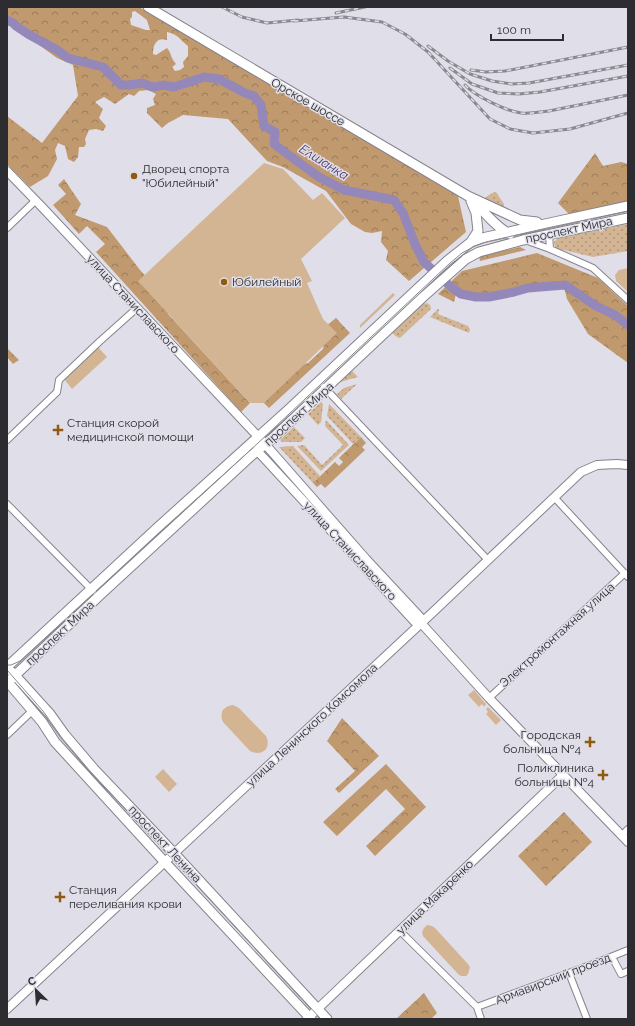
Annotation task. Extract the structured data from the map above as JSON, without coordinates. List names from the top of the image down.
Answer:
{
  "streets": {
    "main road": ["Орское шоссе", "проспект Мира", "проспект Ленина"],
    "street": [
      "улица Станиславского",
      "Электромонтажная улица",
      "улица Ленинского Комсомола",
      "улица Макаренко",
      "Армавирский проезд"
    ]
  },
  "crossings": [
    ["проспект Мира", "улица Станиславского"],
    ["проспект Мира", "проспект Ленина"],
    ["улица Станиславского", "Электромонтажная улица"],
    ["улица Станиславского", "улица Ленинского Комсомола"],
    ["улица Станиславского", "улица Макаренко"],
    ["улица Ленинского Комсомола", "проспект Ленина"],
    ["проспект Ленина", "улица Макаренко"]
  ],
  "water": ["Елшанка"],
  "places": {
    "other": ["Дворец спорта \"Юбилейный\"", "Юбилейный"],
    "health": [
      "Станция скорой медицинской помощи",
      "Городская больница №4",
      "Поликлиника больницы №4",
      "Станция переливания крови"
    ]
  },
  "scale_bar": "100 m",
  "north": "top left"
}
